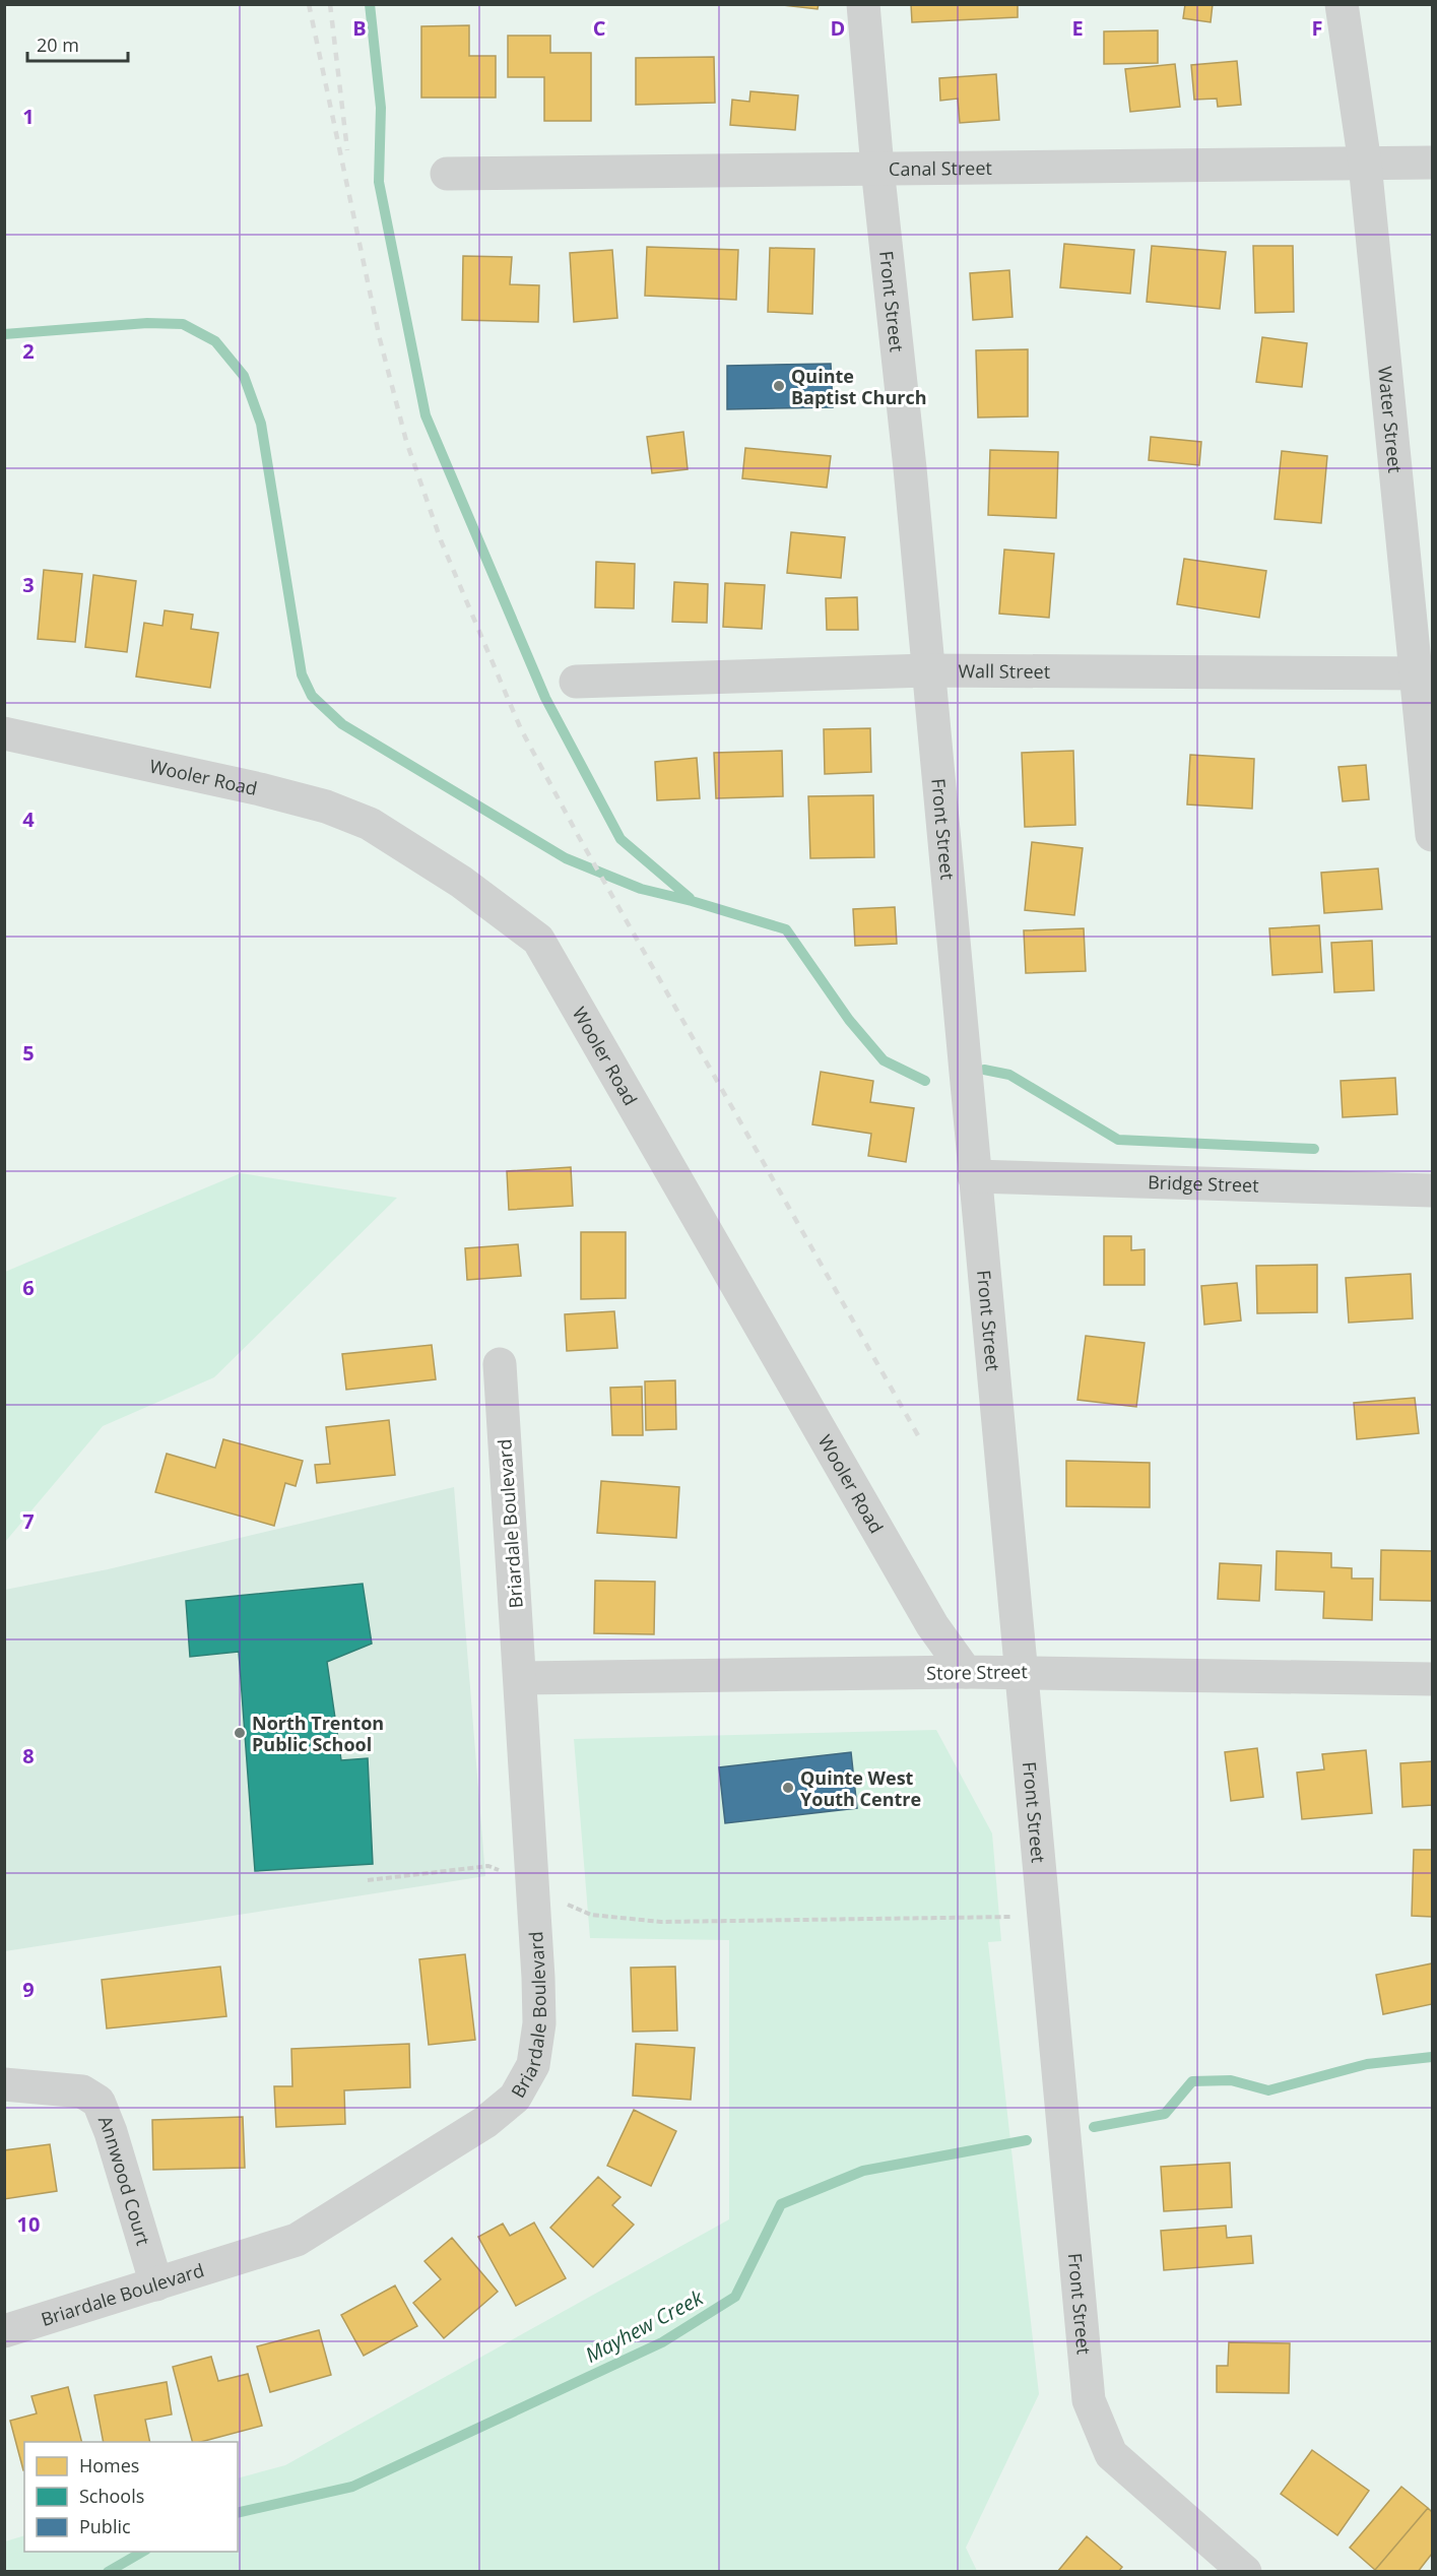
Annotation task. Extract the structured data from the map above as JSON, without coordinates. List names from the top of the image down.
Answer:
{
  "streets": {
    "street": [
      "Canal Street",
      "Front Street",
      "Water Street",
      "Wall Street",
      "Wooler Road",
      "Bridge Street",
      "Briardale Boulevard",
      "Store Street",
      "Annwood Court"
    ]
  },
  "crossings": [
    ["Canal Street", "Front Street"],
    ["Canal Street", "Water Street"],
    ["Front Street", "Wall Street"],
    ["Front Street", "Bridge Street"],
    ["Front Street", "Store Street"],
    ["Water Street", "Wall Street"],
    ["Wooler Road", "Store Street"],
    ["Briardale Boulevard", "Store Street"],
    ["Briardale Boulevard", "Annwood Court"]
  ],
  "water": ["Mayhew Creek"],
  "places": ["Quinte Baptist Church", "North Trenton Public School", "Quinte West Youth Centre"],
  "legend": ["Homes", "Schools", "Public"],
  "scale_bar": "20 m",
  "grid": {
    "columns": [
      "B",
      "C",
      "D",
      "E",
      "F"
    ],
    "rows": [
      "1",
      "2",
      "3",
      "4",
      "5",
      "6",
      "7",
      "8",
      "9",
      "10"
    ]
  }
}
